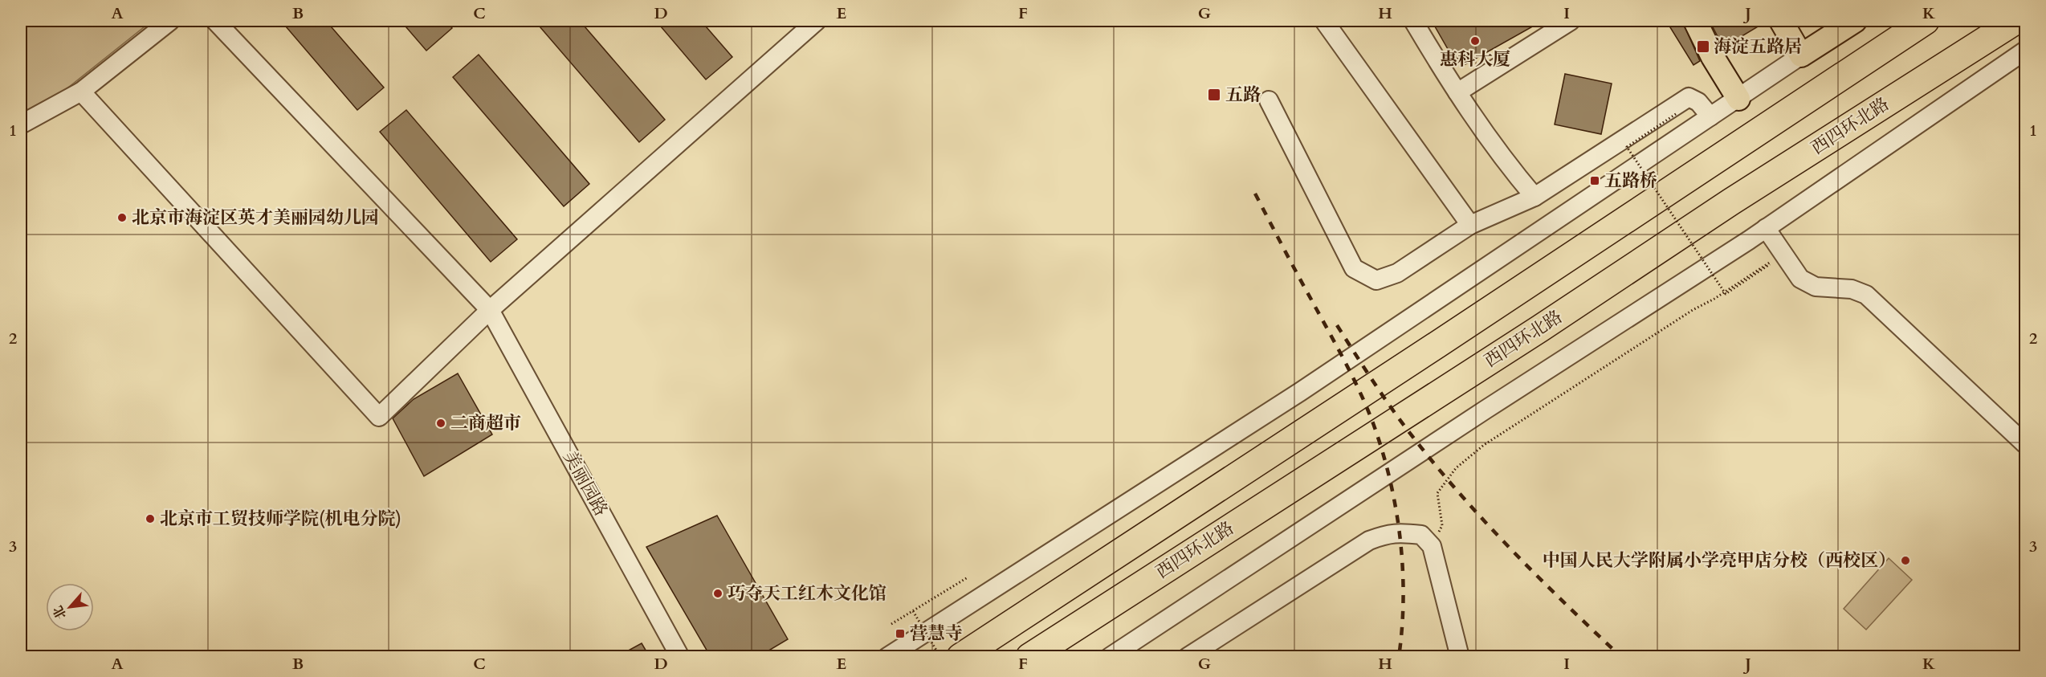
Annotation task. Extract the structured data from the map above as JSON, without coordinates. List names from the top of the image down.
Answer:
{
  "streets": {
    "highway": ["西四环北路"],
    "street": ["美丽园路"]
  },
  "places": {
    "other": [
      "惠科大厦",
      "北京市海淀区英才美丽园幼儿园",
      "二商超市",
      "北京市工贸技师学院(机电分院)",
      "中国人民大学附属小学亮甲店分校（西校区）",
      "巧夺天工红木文化馆"
    ],
    "transit": [
      "海淀五路居",
      "五路",
      "五路桥",
      "营慧寺"
    ]
  },
  "north": "bottom left",
  "grid": {
    "columns": [
      "A",
      "B",
      "C",
      "D",
      "E",
      "F",
      "G",
      "H",
      "I",
      "J",
      "K"
    ],
    "rows": ["1", "2", "3"]
  }
}
